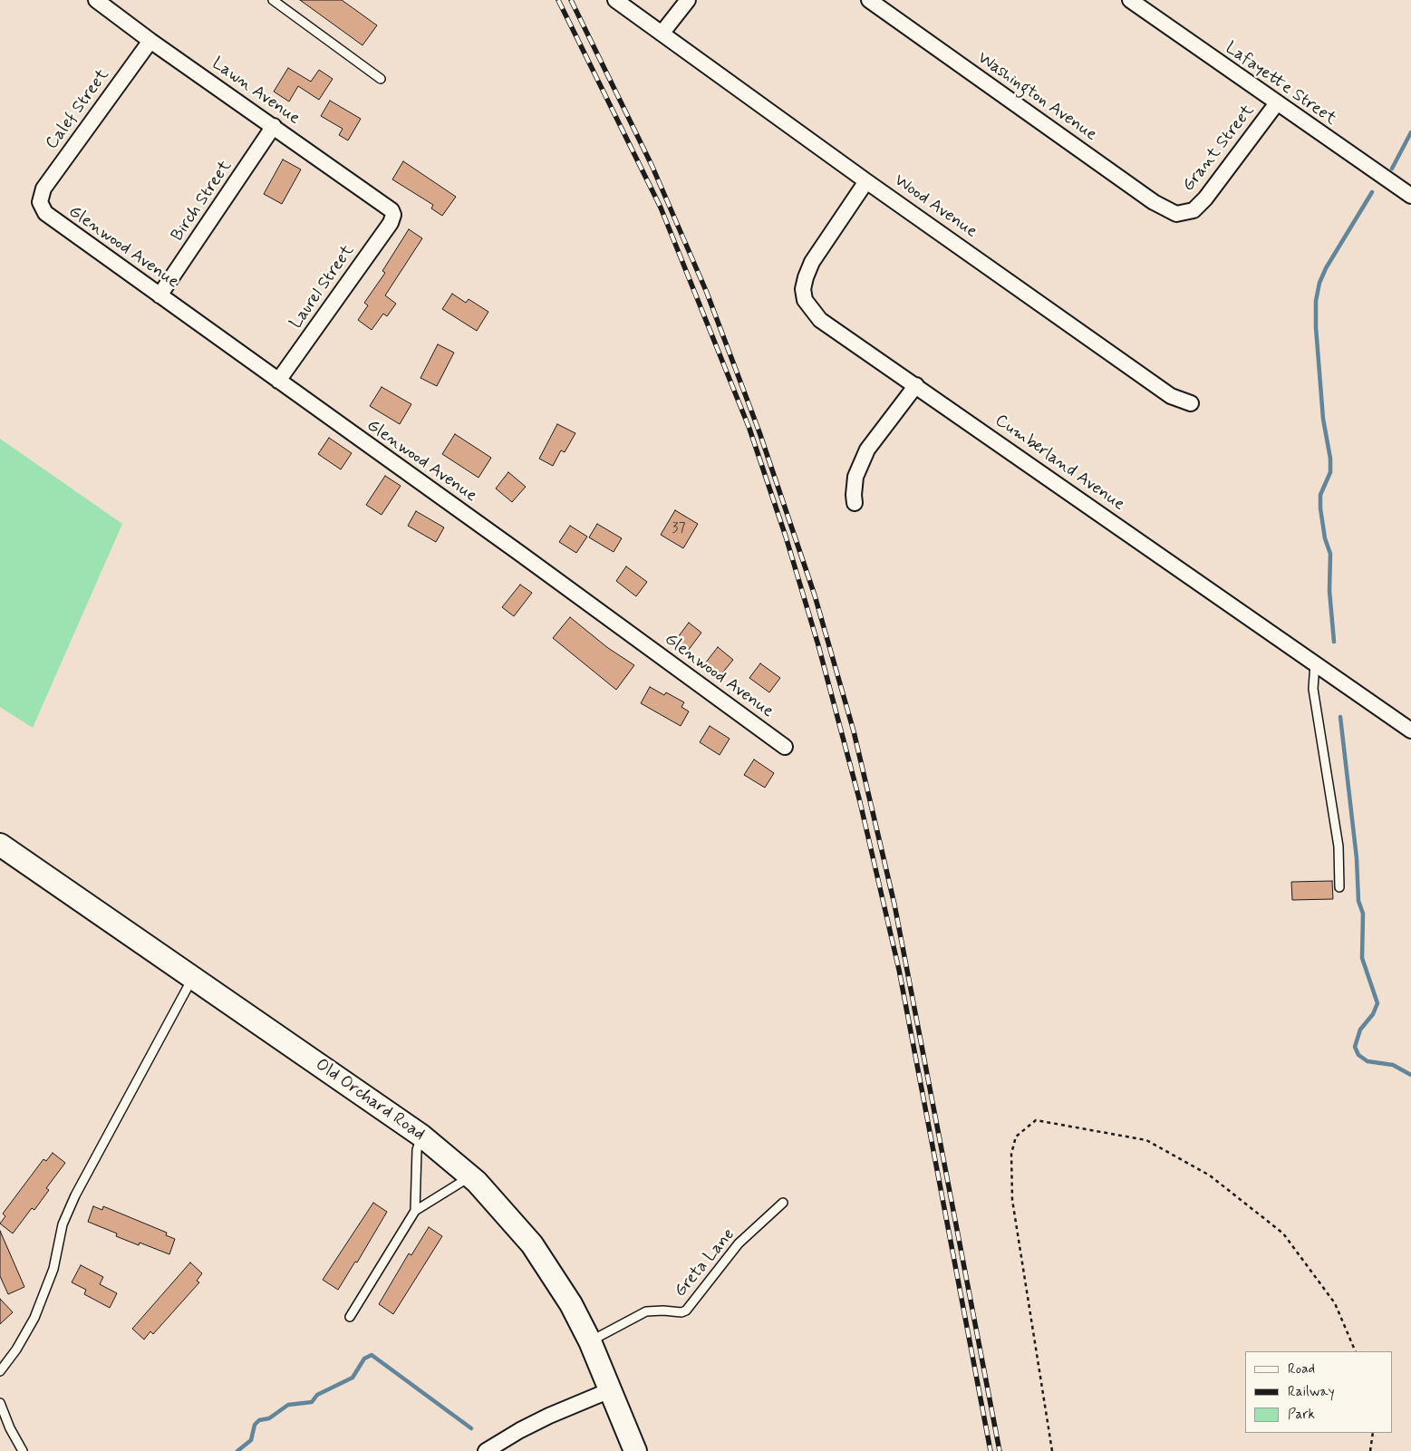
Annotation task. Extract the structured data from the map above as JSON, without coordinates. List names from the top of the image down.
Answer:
{
  "streets": {
    "street": [
      "Lafayette Street",
      "Lawn Avenue",
      "Washington Avenue",
      "Calef Street",
      "Grant Street",
      "Birch Street",
      "Wood Avenue",
      "Glenwood Avenue",
      "Laurel Street",
      "Cumberland Avenue",
      "Old Orchard Road"
    ],
    "lane": ["Greta Lane"]
  },
  "crossings": [
    ["Lafayette Street", "Grant Street"],
    ["Lawn Avenue", "Calef Street"],
    ["Lawn Avenue", "Birch Street"],
    ["Lawn Avenue", "Laurel Street"],
    ["Washington Avenue", "Grant Street"],
    ["Calef Street", "Glenwood Avenue"],
    ["Birch Street", "Glenwood Avenue"],
    ["Wood Avenue", "Cumberland Avenue"],
    ["Glenwood Avenue", "Laurel Street"],
    ["Old Orchard Road", "Greta Lane"]
  ],
  "house_numbers": ["37"],
  "legend": ["Road", "Railway", "Park"]
}
